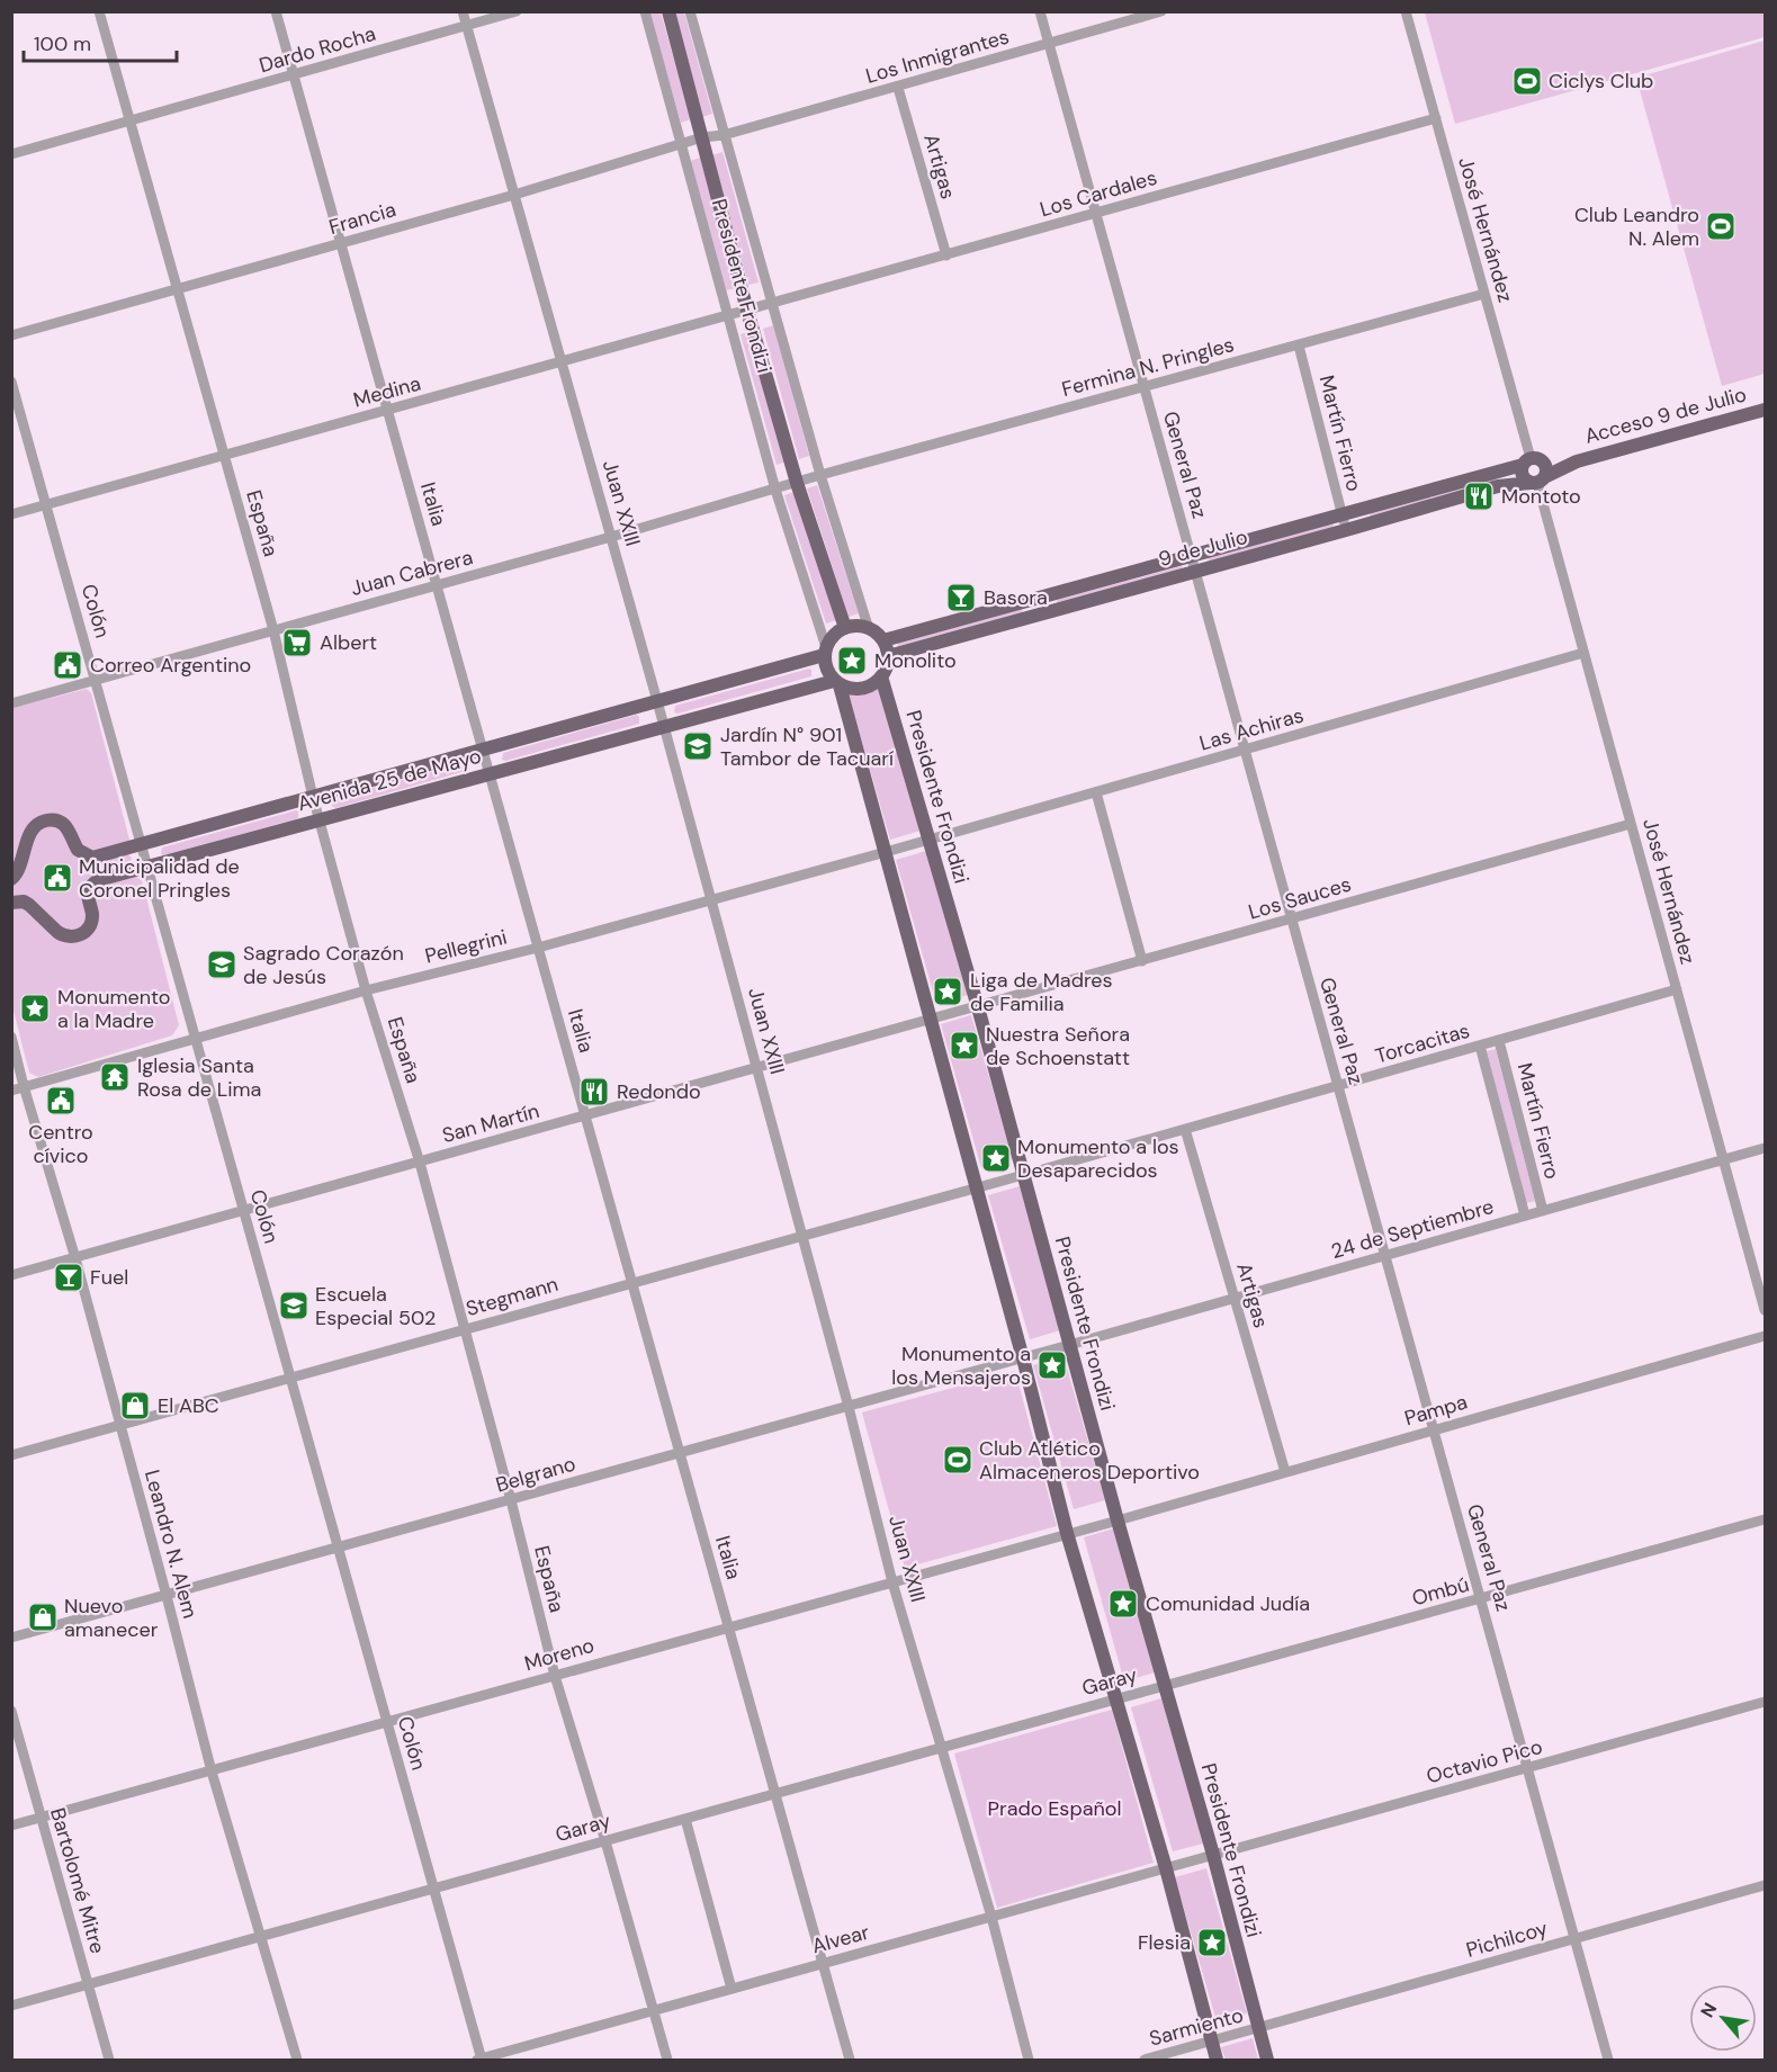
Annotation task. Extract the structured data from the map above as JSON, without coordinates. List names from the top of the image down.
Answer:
{
  "streets": {
    "main road": [
      "Presidente Frondizi",
      "Acceso 9 de Julio",
      "9 de Julio",
      "Avenida 25 de Mayo"
    ],
    "street": [
      "Dardo Rocha",
      "Los Inmigrantes",
      "Artigas",
      "Los Cardales",
      "Francia",
      "José Hernández",
      "Fermina N. Pringles",
      "Medina",
      "Martín Fierro",
      "General Paz",
      "Juan XXIII",
      "Italia",
      "España",
      "Juan Cabrera",
      "Colón",
      "Las Achiras",
      "Los Sauces",
      "Pellegrini",
      "Torcacitas",
      "San Martín",
      "24 de Septiembre",
      "Stegmann",
      "Pampa",
      "Belgrano",
      "Leandro N. Alem",
      "Ombú",
      "Moreno",
      "Garay",
      "Octavio Pico",
      "Bartolomé Mitre",
      "Alvear",
      "Pichilcoy",
      "Sarmiento"
    ]
  },
  "crossings": [
    ["Dardo Rocha", "Juan XXIII"],
    ["Dardo Rocha", "Italia"],
    ["Dardo Rocha", "España"],
    ["Los Inmigrantes", "Artigas"],
    ["Los Inmigrantes", "Francia"],
    ["Los Inmigrantes", "Presidente Frondizi"],
    ["Los Inmigrantes", "General Paz"],
    ["Artigas", "Los Cardales"],
    ["Artigas", "Torcacitas"],
    ["Artigas", "24 de Septiembre"],
    ["Artigas", "Pampa"],
    ["Los Cardales", "José Hernández"],
    ["Los Cardales", "Presidente Frondizi"],
    ["Los Cardales", "Medina"],
    ["Los Cardales", "General Paz"],
    ["Francia", "Presidente Frondizi"],
    ["Francia", "Juan XXIII"],
    ["Francia", "Italia"],
    ["Francia", "España"],
    ["José Hernández", "Fermina N. Pringles"],
    ["José Hernández", "Acceso 9 de Julio"],
    ["José Hernández", "9 de Julio"],
    ["José Hernández", "Las Achiras"],
    ["José Hernández", "Los Sauces"],
    ["José Hernández", "Torcacitas"],
    ["José Hernández", "24 de Septiembre"],
    ["Presidente Frondizi", "Fermina N. Pringles"],
    ["Presidente Frondizi", "Medina"],
    ["Presidente Frondizi", "9 de Julio"],
    ["Presidente Frondizi", "Juan Cabrera"],
    ["Presidente Frondizi", "Las Achiras"],
    ["Presidente Frondizi", "Avenida 25 de Mayo"],
    ["Presidente Frondizi", "Los Sauces"],
    ["Presidente Frondizi", "Pellegrini"],
    ["Presidente Frondizi", "Torcacitas"],
    ["Presidente Frondizi", "San Martín"],
    ["Presidente Frondizi", "24 de Septiembre"],
    ["Presidente Frondizi", "Stegmann"],
    ["Presidente Frondizi", "Pampa"],
    ["Presidente Frondizi", "Belgrano"],
    ["Presidente Frondizi", "Ombú"],
    ["Presidente Frondizi", "Moreno"],
    ["Presidente Frondizi", "Garay"],
    ["Presidente Frondizi", "Octavio Pico"],
    ["Presidente Frondizi", "Alvear"],
    ["Presidente Frondizi", "Pichilcoy"],
    ["Presidente Frondizi", "Sarmiento"],
    ["Fermina N. Pringles", "Martín Fierro"],
    ["Fermina N. Pringles", "General Paz"],
    ["Fermina N. Pringles", "Juan Cabrera"],
    ["Medina", "Juan XXIII"],
    ["Medina", "Italia"],
    ["Medina", "España"],
    ["Medina", "Colón"],
    ["Acceso 9 de Julio", "9 de Julio"],
    ["Martín Fierro", "9 de Julio"],
    ["Martín Fierro", "Torcacitas"],
    ["Martín Fierro", "24 de Septiembre"],
    ["General Paz", "9 de Julio"],
    ["General Paz", "Las Achiras"],
    ["General Paz", "Los Sauces"],
    ["General Paz", "Torcacitas"],
    ["General Paz", "24 de Septiembre"],
    ["General Paz", "Pampa"],
    ["General Paz", "Ombú"],
    ["General Paz", "Octavio Pico"],
    ["General Paz", "Pichilcoy"],
    ["Juan XXIII", "Juan Cabrera"],
    ["Juan XXIII", "Avenida 25 de Mayo"],
    ["Juan XXIII", "Pellegrini"],
    ["Juan XXIII", "San Martín"],
    ["Juan XXIII", "Stegmann"],
    ["Juan XXIII", "Belgrano"],
    ["Juan XXIII", "Moreno"],
    ["Juan XXIII", "Garay"],
    ["Juan XXIII", "Alvear"],
    ["Italia", "Juan Cabrera"],
    ["Italia", "Avenida 25 de Mayo"],
    ["Italia", "Pellegrini"],
    ["Italia", "San Martín"],
    ["Italia", "Stegmann"],
    ["Italia", "Belgrano"],
    ["Italia", "Moreno"],
    ["Italia", "Garay"],
    ["Italia", "Alvear"],
    ["España", "Juan Cabrera"],
    ["España", "Avenida 25 de Mayo"],
    ["España", "Pellegrini"],
    ["España", "San Martín"],
    ["España", "Stegmann"],
    ["España", "Belgrano"],
    ["España", "Moreno"],
    ["España", "Garay"],
    ["España", "Alvear"],
    ["9 de Julio", "Avenida 25 de Mayo"],
    ["Juan Cabrera", "Colón"],
    ["Colón", "Avenida 25 de Mayo"],
    ["Colón", "Pellegrini"],
    ["Colón", "San Martín"],
    ["Colón", "Stegmann"],
    ["Colón", "Belgrano"],
    ["Colón", "Moreno"],
    ["Colón", "Garay"],
    ["Colón", "Alvear"],
    ["Las Achiras", "Pellegrini"],
    ["Los Sauces", "San Martín"],
    ["Pellegrini", "Leandro N. Alem"],
    ["Torcacitas", "Stegmann"],
    ["San Martín", "Leandro N. Alem"],
    ["24 de Septiembre", "Belgrano"],
    ["Stegmann", "Leandro N. Alem"],
    ["Pampa", "Moreno"],
    ["Belgrano", "Leandro N. Alem"],
    ["Leandro N. Alem", "Moreno"],
    ["Leandro N. Alem", "Garay"],
    ["Ombú", "Garay"],
    ["Moreno", "Bartolomé Mitre"],
    ["Garay", "Bartolomé Mitre"],
    ["Octavio Pico", "Alvear"],
    ["Pichilcoy", "Sarmiento"]
  ],
  "parks": ["Prado Español"],
  "places": {
    "sports": ["Ciclys Club", "Club Leandro N. Alem", "Club Atlético Almaceneros Deportivo"],
    "restaurant": ["Montoto", "Redondo"],
    "bar": ["Basora", "Fuel"],
    "supermarket": ["Albert"],
    "place": [
      "Monolito",
      "Liga de Madres de Familia",
      "Monumento a la Madre",
      "Nuestra Señora de Schoenstatt",
      "Monumento a los Desaparecidos",
      "Monumento a los Mensajeros",
      "Comunidad Judía",
      "Flesia"
    ],
    "public building": ["Correo Argentino", "Municipalidad de Coronel Pringles", "Centro cívico"],
    "school or university": ["Jardín N° 901 Tambor de Tacuarí", "Sagrado Corazón de Jesús", "Escuela Especial 502"],
    "temple": ["Iglesia Santa Rosa de Lima"],
    "shop": ["El ABC", "Nuevo amanecer"]
  },
  "scale_bar": "100 m",
  "north": "top left"
}
